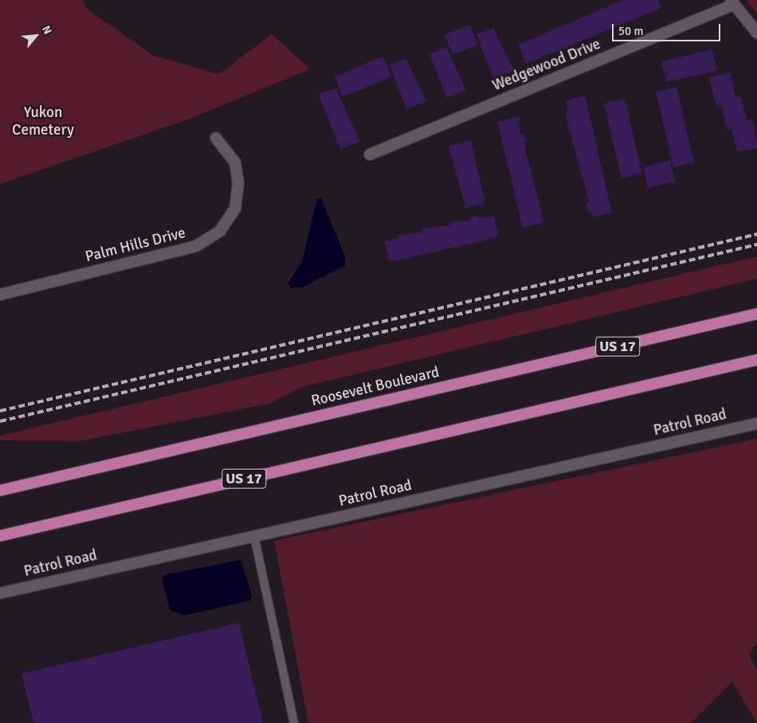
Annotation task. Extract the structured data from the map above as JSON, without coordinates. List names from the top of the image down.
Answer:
{
  "streets": {
    "highway": ["US 17", "Roosevelt Boulevard"],
    "street": ["Wedgewood Drive", "Palm Hills Drive", "Patrol Road"]
  },
  "parks": ["Yukon Cemetery"],
  "scale_bar": "50 m",
  "north": "top right"
}
